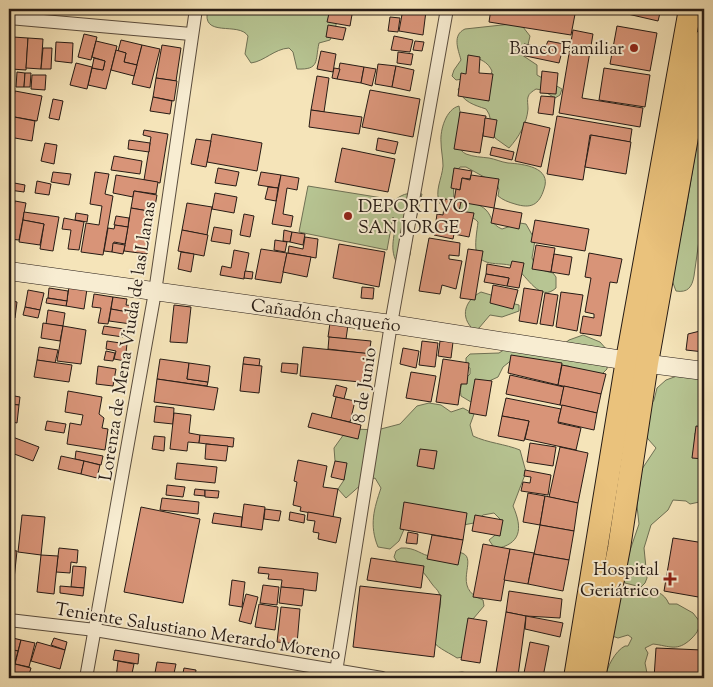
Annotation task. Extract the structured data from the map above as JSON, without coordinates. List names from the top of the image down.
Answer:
{
  "streets": {
    "main road": ["Cañadón chaqueño"],
    "street": ["Lorenza de Mena Viuda de las Llanas", "8 de Junio", "Teniente Salustiano Merardo Moreno"]
  },
  "crossings": [
    ["Cañadón chaqueño", "Lorenza de Mena Viuda de las Llanas"],
    ["Cañadón chaqueño", "8 de Junio"],
    ["Lorenza de Mena Viuda de las Llanas", "Teniente Salustiano Merardo Moreno"],
    ["8 de Junio", "Teniente Salustiano Merardo Moreno"]
  ],
  "places": {
    "other": ["Banco Familiar", "DEPORTIVO SAN JORGE"],
    "health": ["Hospital Geriátrico"]
  }
}
